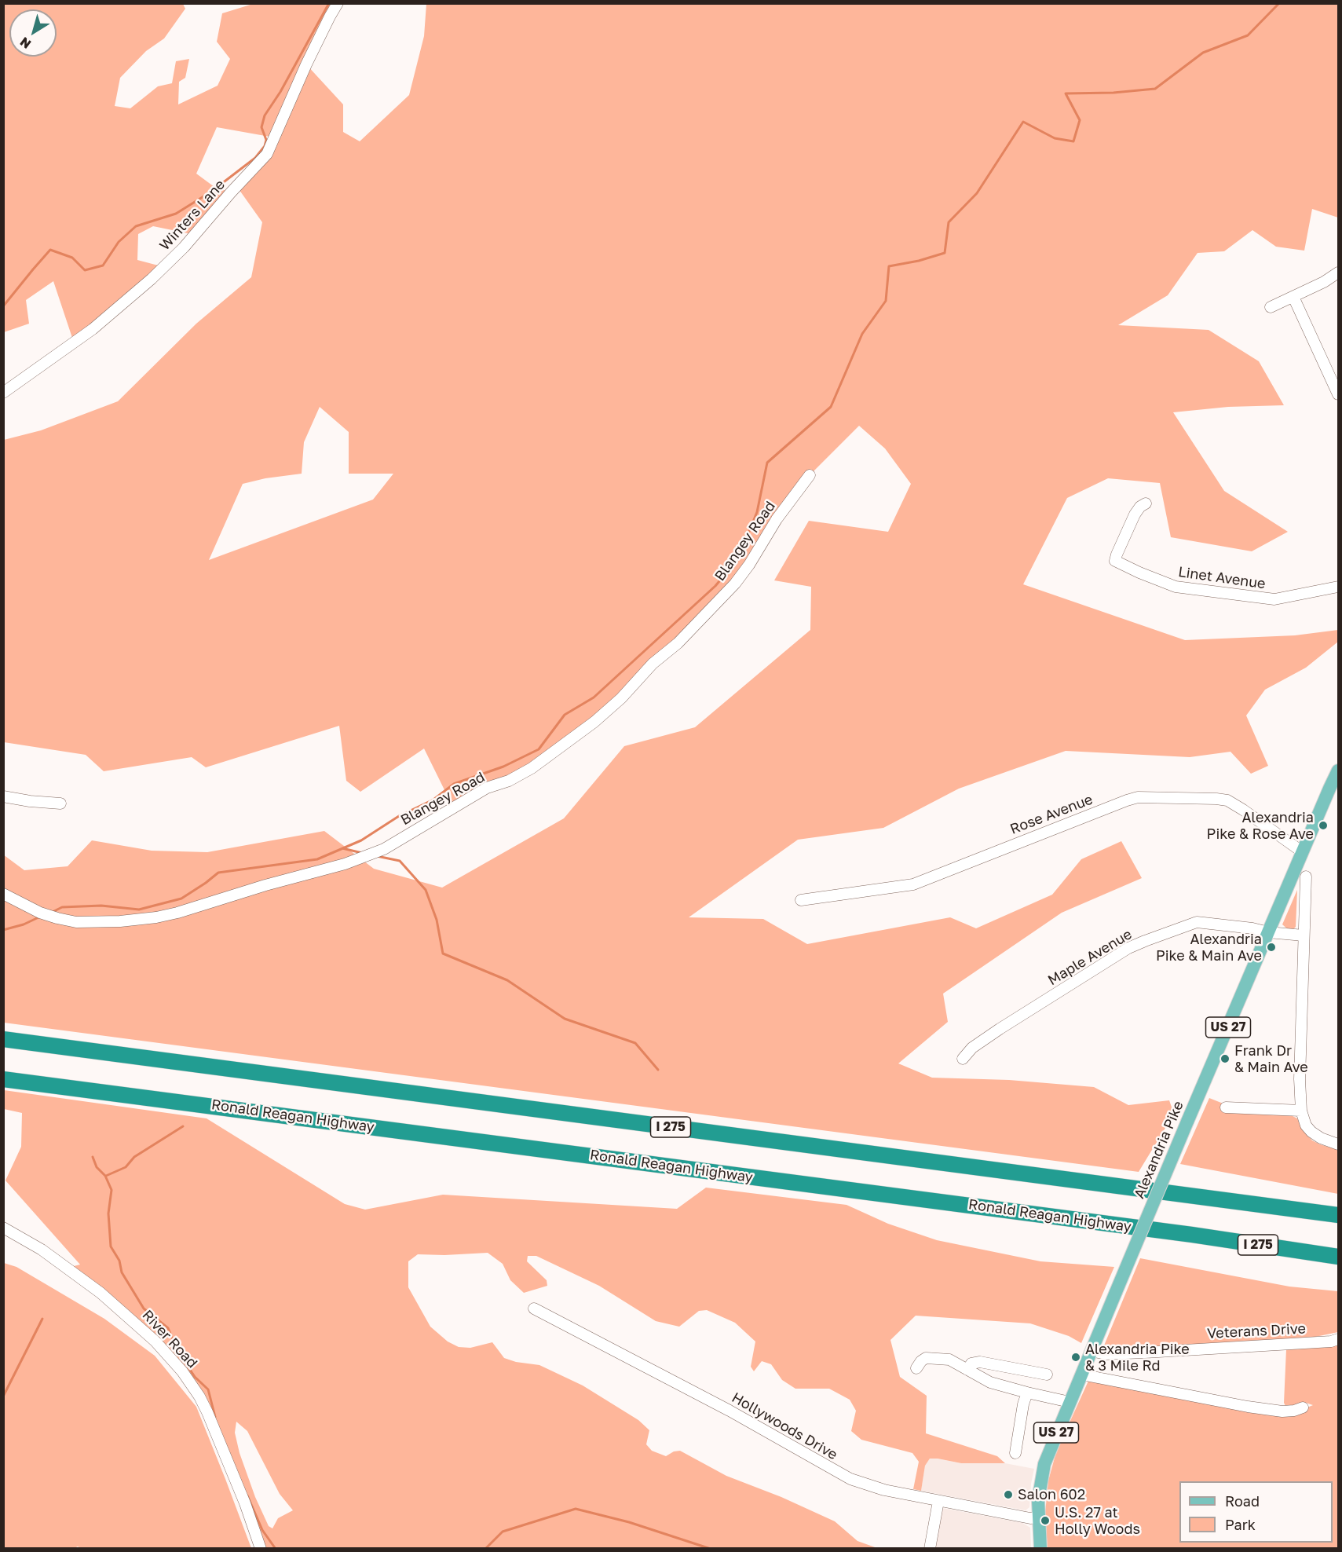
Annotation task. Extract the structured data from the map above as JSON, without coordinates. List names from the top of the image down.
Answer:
{
  "streets": {
    "highway": ["Ronald Reagan Highway", "I 275"],
    "main road": ["US 27", "Alexandria Pike"],
    "street": [
      "Winters Lane",
      "Blangey Road",
      "Linet Avenue",
      "Rose Avenue",
      "Maple Avenue",
      "Veterans Drive",
      "River Road",
      "Hollywoods Drive"
    ]
  },
  "crossings": [
    ["Rose Avenue", "Alexandria Pike"],
    ["Maple Avenue", "Alexandria Pike"],
    ["Alexandria Pike", "Veterans Drive"],
    ["Alexandria Pike", "Hollywoods Drive"]
  ],
  "places": [
    "Alexandria Pike & Rose Ave",
    "Alexandria Pike & Main Ave",
    "Frank Dr & Main Ave",
    "Alexandria Pike & 3 Mile Rd",
    "Salon 602",
    "U.S. 27 at Holly Woods"
  ],
  "legend": ["Road", "Park"],
  "north": "bottom left"
}
